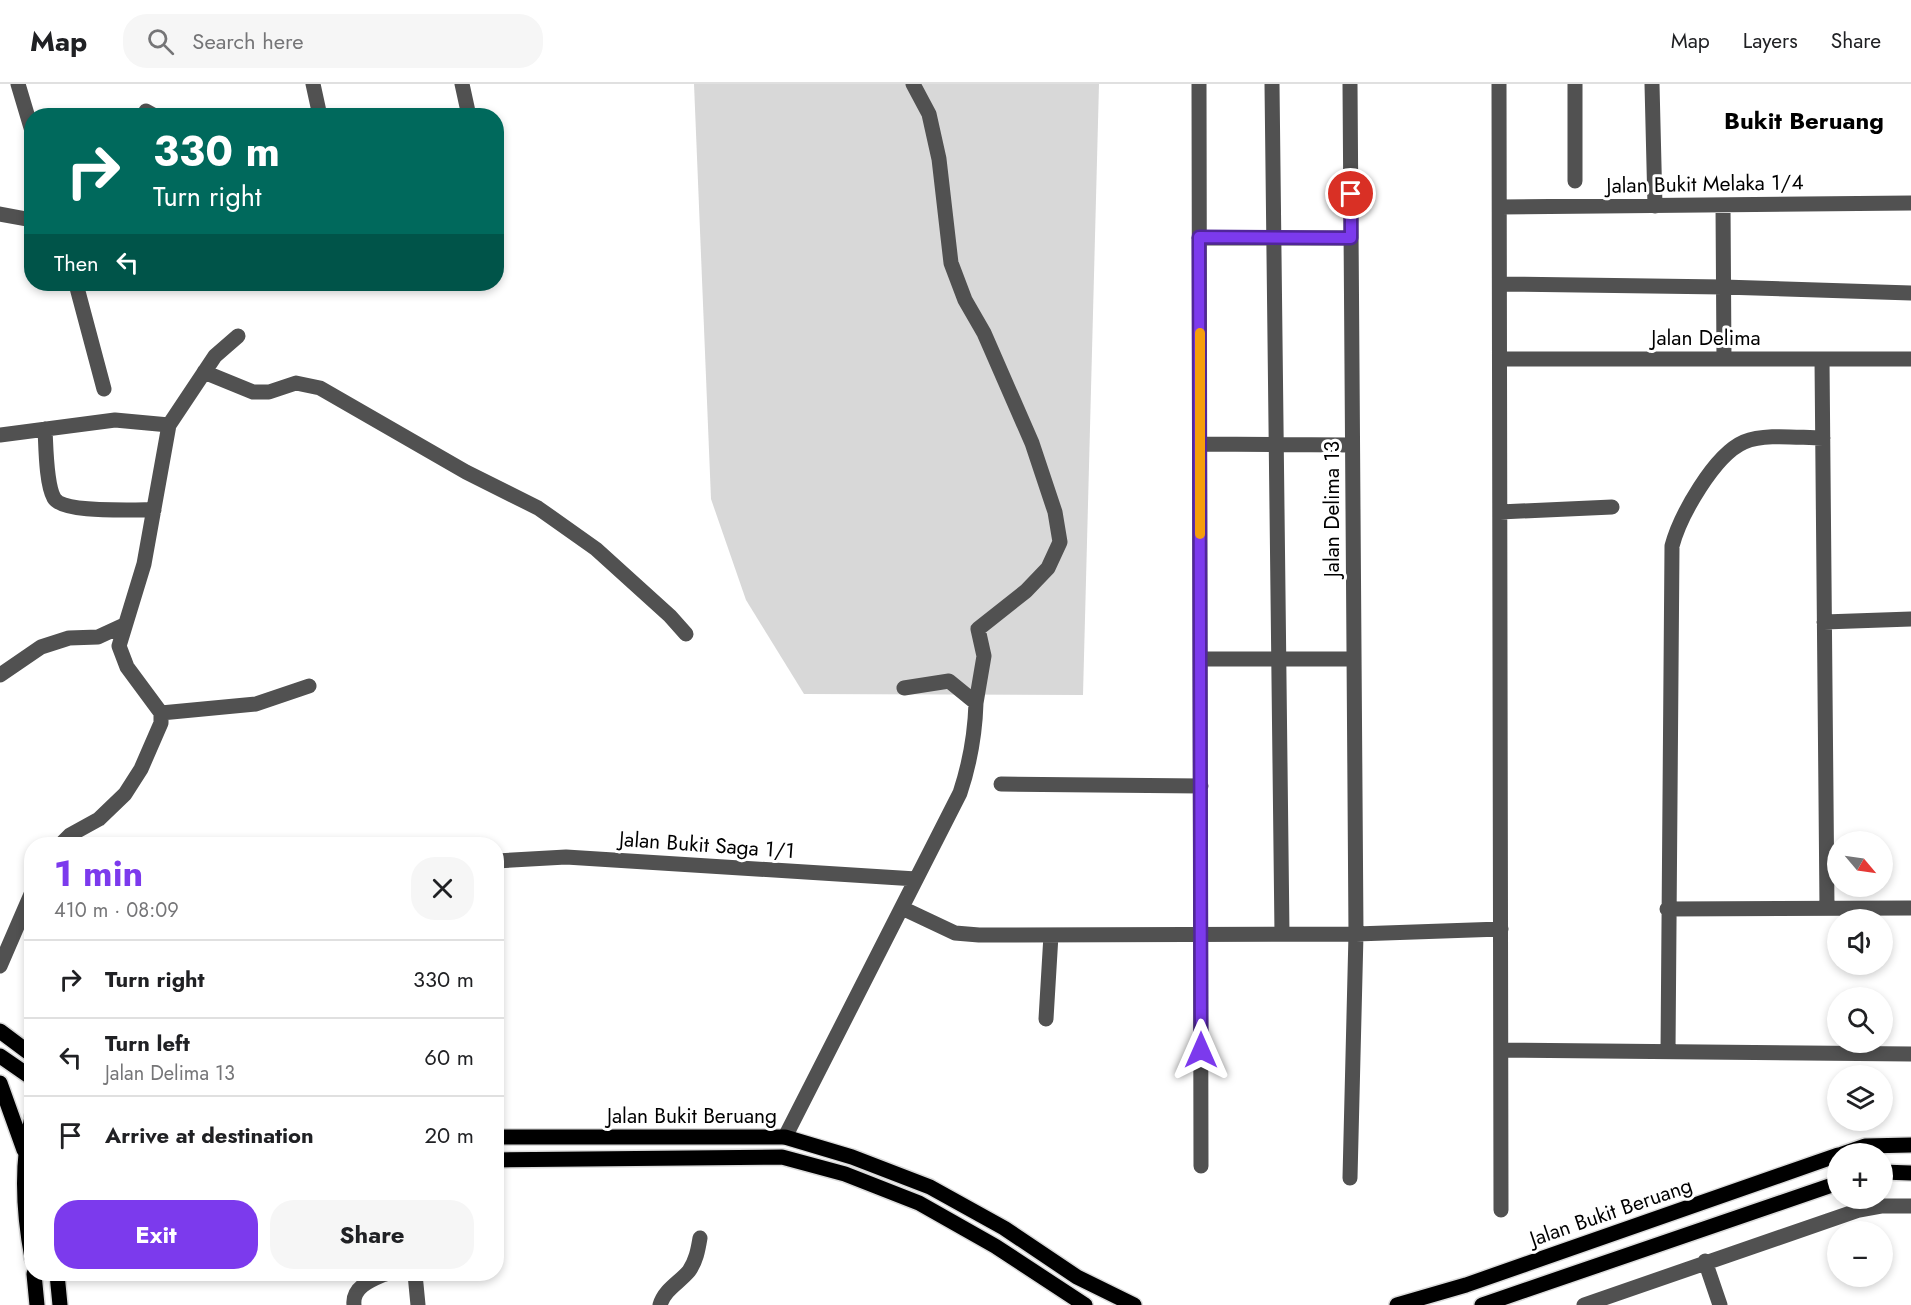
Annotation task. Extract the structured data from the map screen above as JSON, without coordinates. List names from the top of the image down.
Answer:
{
  "streets": {
    "main road": ["Jalan Bukit Beruang"],
    "street": [
      "Jalan Bukit Melaka 1/4",
      "Jalan Delima",
      "Jalan Delima 13",
      "Jalan Bukit Saga 1/1"
    ]
  },
  "districts": ["Bukit Beruang"],
  "north": "bottom right",
  "page": {
    "header": "Map",
    "search": "Search here",
    "nav": ["Map", "Layers", "Share"],
    "turn": ["330 m", "Turn right"],
    "then": "Then",
    "map_buttons": ["+", "−"],
    "heading": ["1 min", "410 m · 08:09"],
    "list": [
      {
        "name": "Turn right",
        "value": "330 m"
      },
      {
        "name": "Turn left",
        "note": "Jalan Delima 13",
        "value": "60 m"
      },
      {
        "name": "Arrive at destination",
        "value": "20 m"
      }
    ],
    "buttons": ["Exit", "Share"]
  }
}
